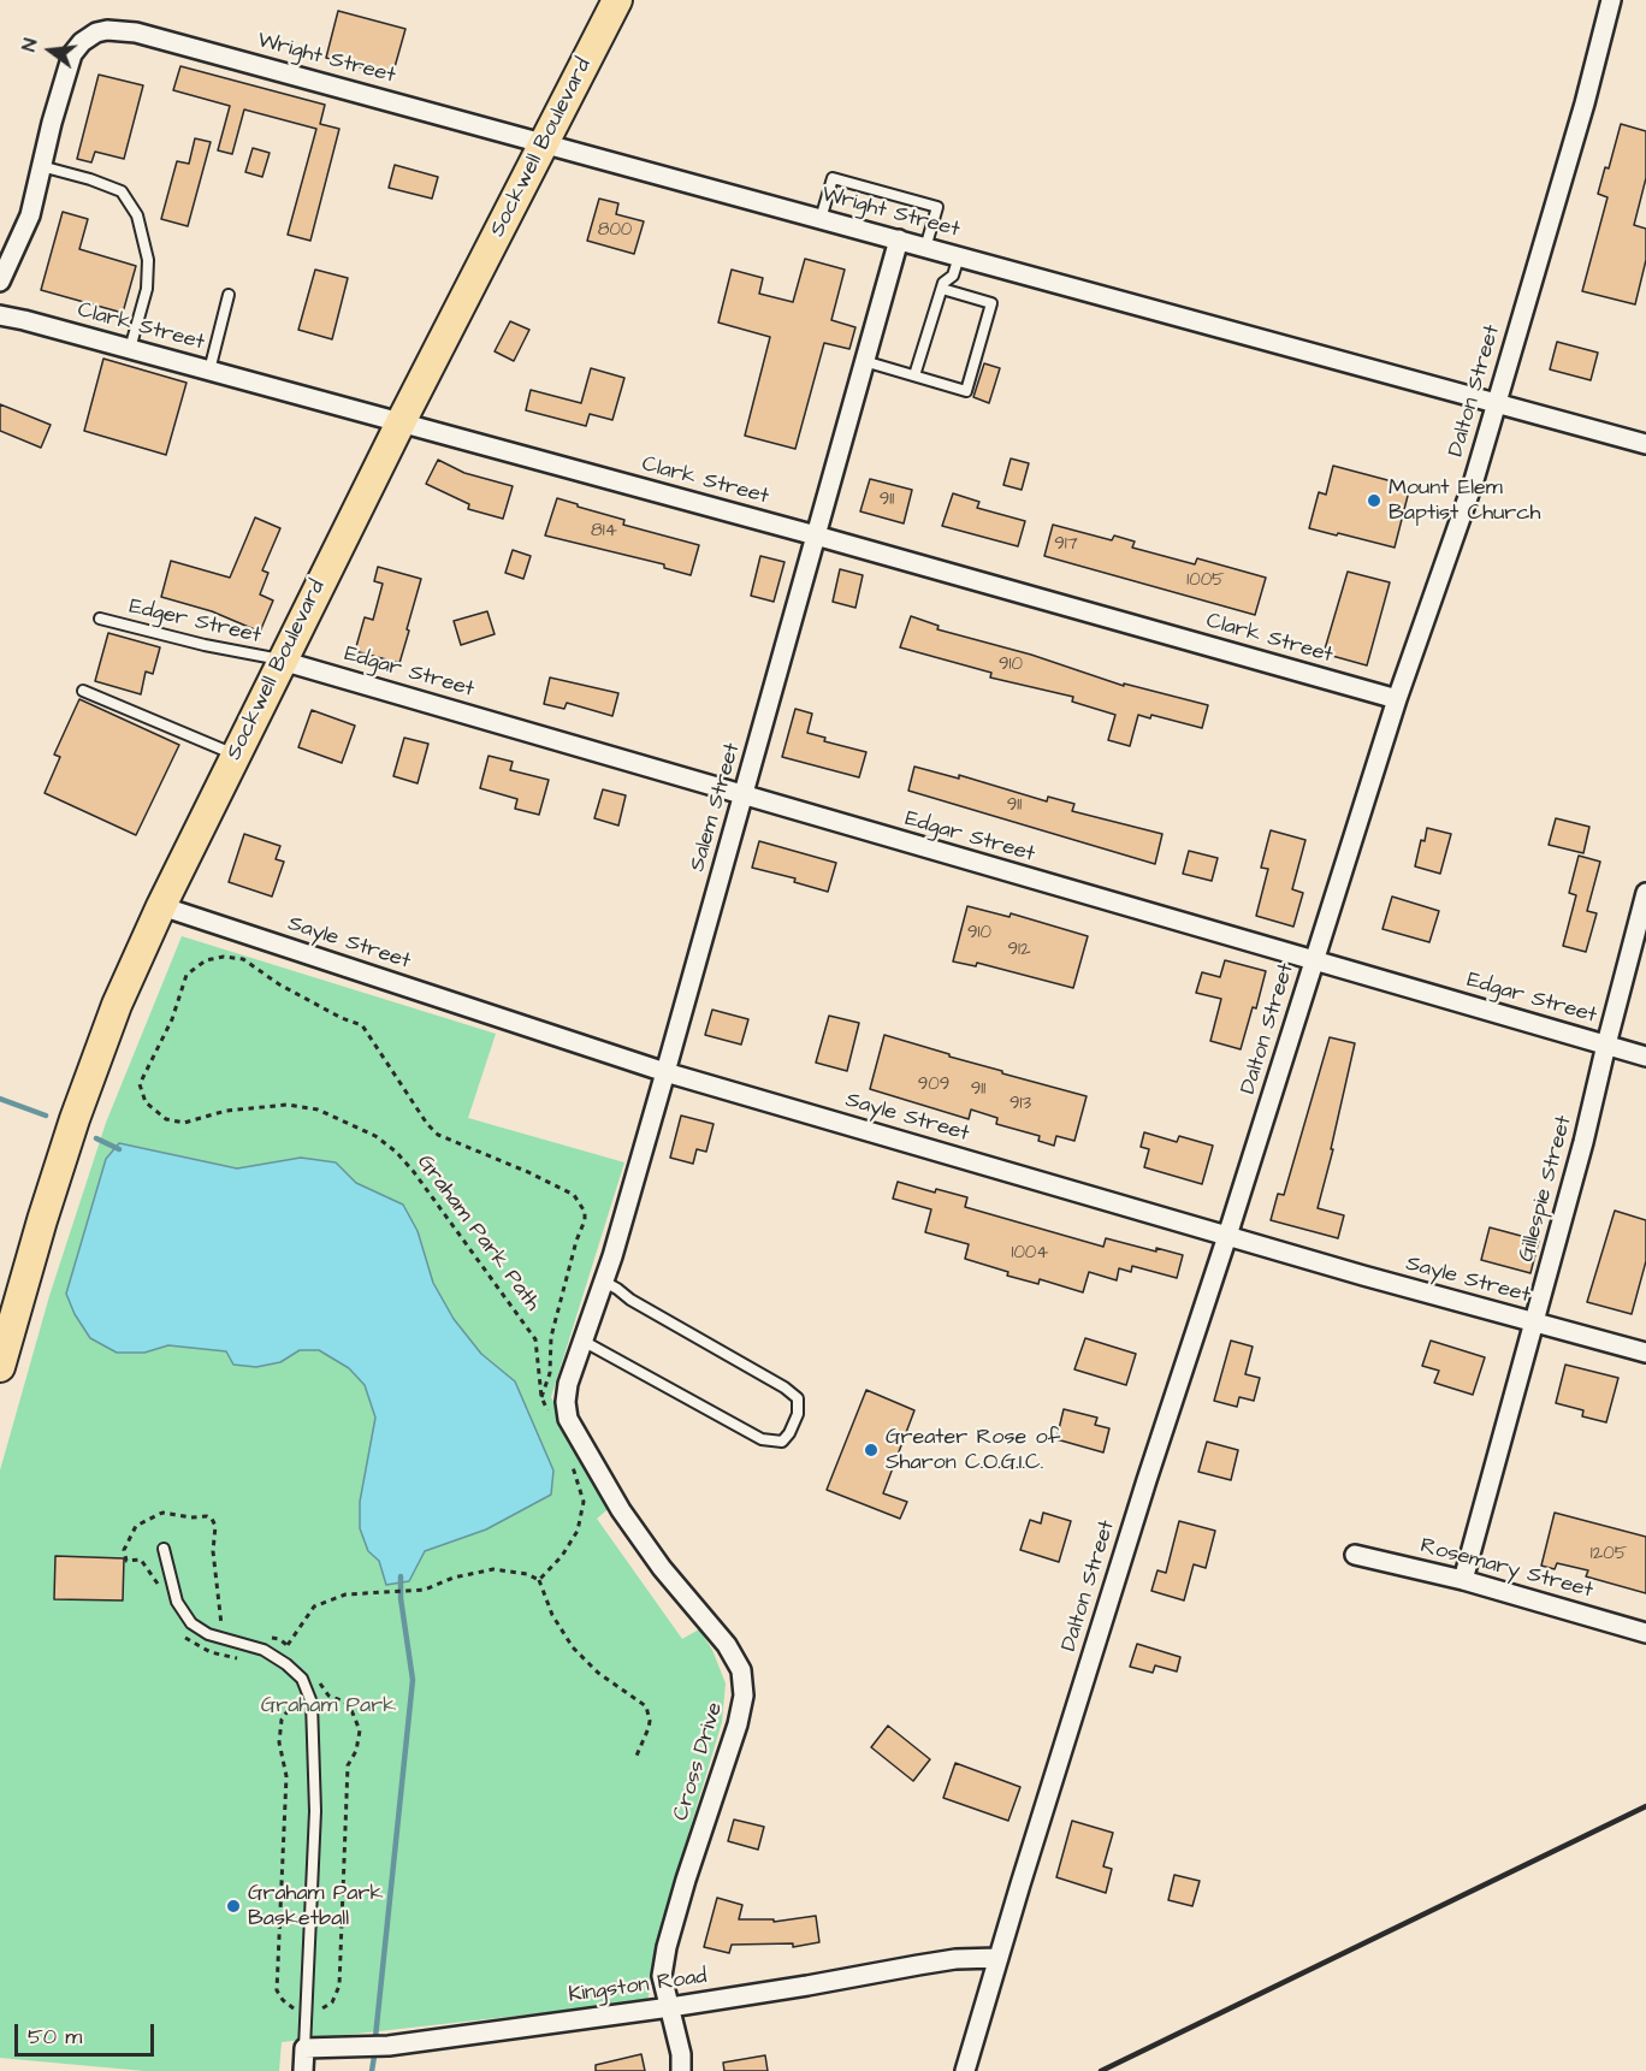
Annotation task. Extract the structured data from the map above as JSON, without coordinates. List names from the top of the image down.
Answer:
{
  "streets": {
    "main road": ["Sockwell Boulevard"],
    "street": [
      "Wright Street",
      "Clark Street",
      "Dalton Street",
      "Edgar Street",
      "Salem Street",
      "Sayle Street",
      "Gillespie Street",
      "Rosemary Street",
      "Cross Drive",
      "Kingston Road"
    ],
    "lane": ["Edger Street"],
    "path": ["Graham Park Path"]
  },
  "crossings": [
    ["Wright Street", "Sockwell Boulevard"],
    ["Wright Street", "Dalton Street"],
    ["Wright Street", "Salem Street"],
    ["Sockwell Boulevard", "Clark Street"],
    ["Sockwell Boulevard", "Edger Street"],
    ["Sockwell Boulevard", "Edgar Street"],
    ["Sockwell Boulevard", "Sayle Street"],
    ["Clark Street", "Dalton Street"],
    ["Clark Street", "Salem Street"],
    ["Dalton Street", "Edgar Street"],
    ["Dalton Street", "Sayle Street"],
    ["Dalton Street", "Kingston Road"],
    ["Edger Street", "Edgar Street"],
    ["Edgar Street", "Salem Street"],
    ["Edgar Street", "Gillespie Street"],
    ["Salem Street", "Sayle Street"],
    ["Salem Street", "Cross Drive"],
    ["Sayle Street", "Gillespie Street"],
    ["Gillespie Street", "Rosemary Street"],
    ["Cross Drive", "Kingston Road"]
  ],
  "parks": ["Graham Park"],
  "places": ["Mount Elem Baptist Church", "Greater Rose of Sharon C.O.G.I.C.", "Graham Park Basketball"],
  "house_numbers": [
    "800",
    "911",
    "814",
    "917",
    "1005",
    "910",
    "911",
    "910",
    "912",
    "909",
    "911",
    "913",
    "1004",
    "1205"
  ],
  "scale_bar": "50 m",
  "north": "left"
}
